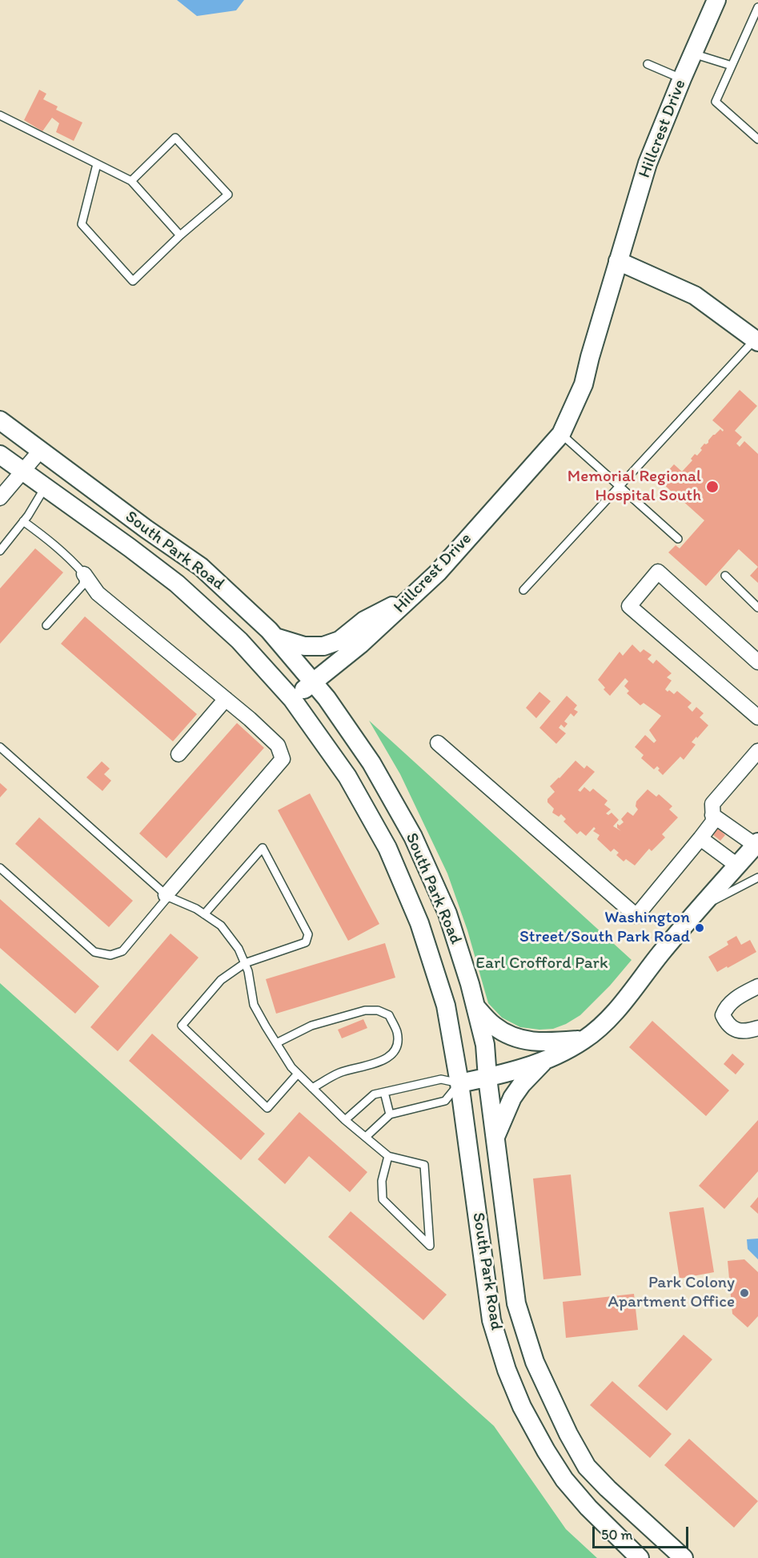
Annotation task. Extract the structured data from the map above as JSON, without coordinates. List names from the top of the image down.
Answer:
{
  "streets": {
    "street": ["Hillcrest Drive", "South Park Road"]
  },
  "crossings": [
    ["Hillcrest Drive", "South Park Road"]
  ],
  "parks": ["Earl Crofford Park"],
  "places": ["Memorial Regional Hospital South", "Washington Street/South Park Road", "Park Colony Apartment Office"],
  "scale_bar": "50 m"
}
